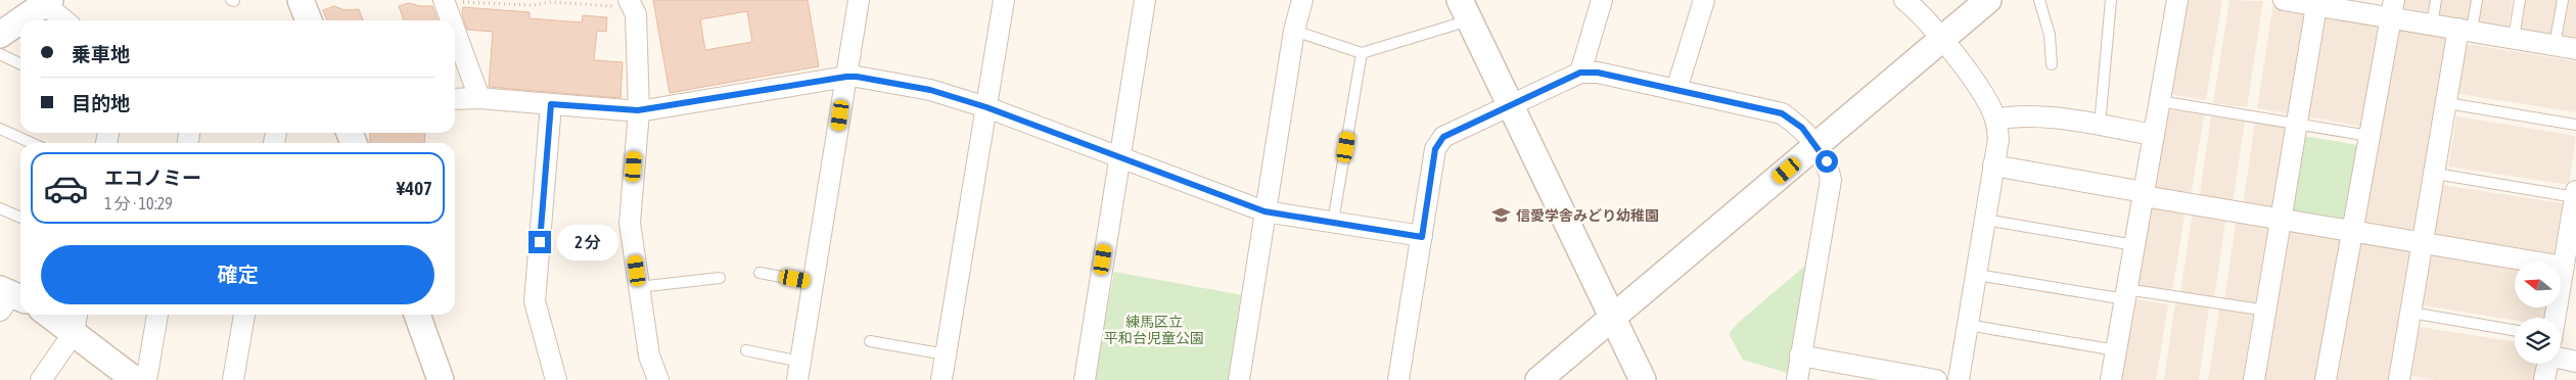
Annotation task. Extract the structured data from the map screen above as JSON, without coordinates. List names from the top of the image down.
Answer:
{
  "parks": ["練馬区立 平和台児童公園"],
  "places": {
    "school or university": ["信愛学舎みどり幼稚園"]
  },
  "north": "left",
  "page": {
    "banner": ["乗車地", "目的地"],
    "list": [
      {
        "name": "エコノミー",
        "note": "1 分 · 10:29",
        "value": "¥407"
      }
    ],
    "bubble": "2 分",
    "buttons": "確定"
  }
}
